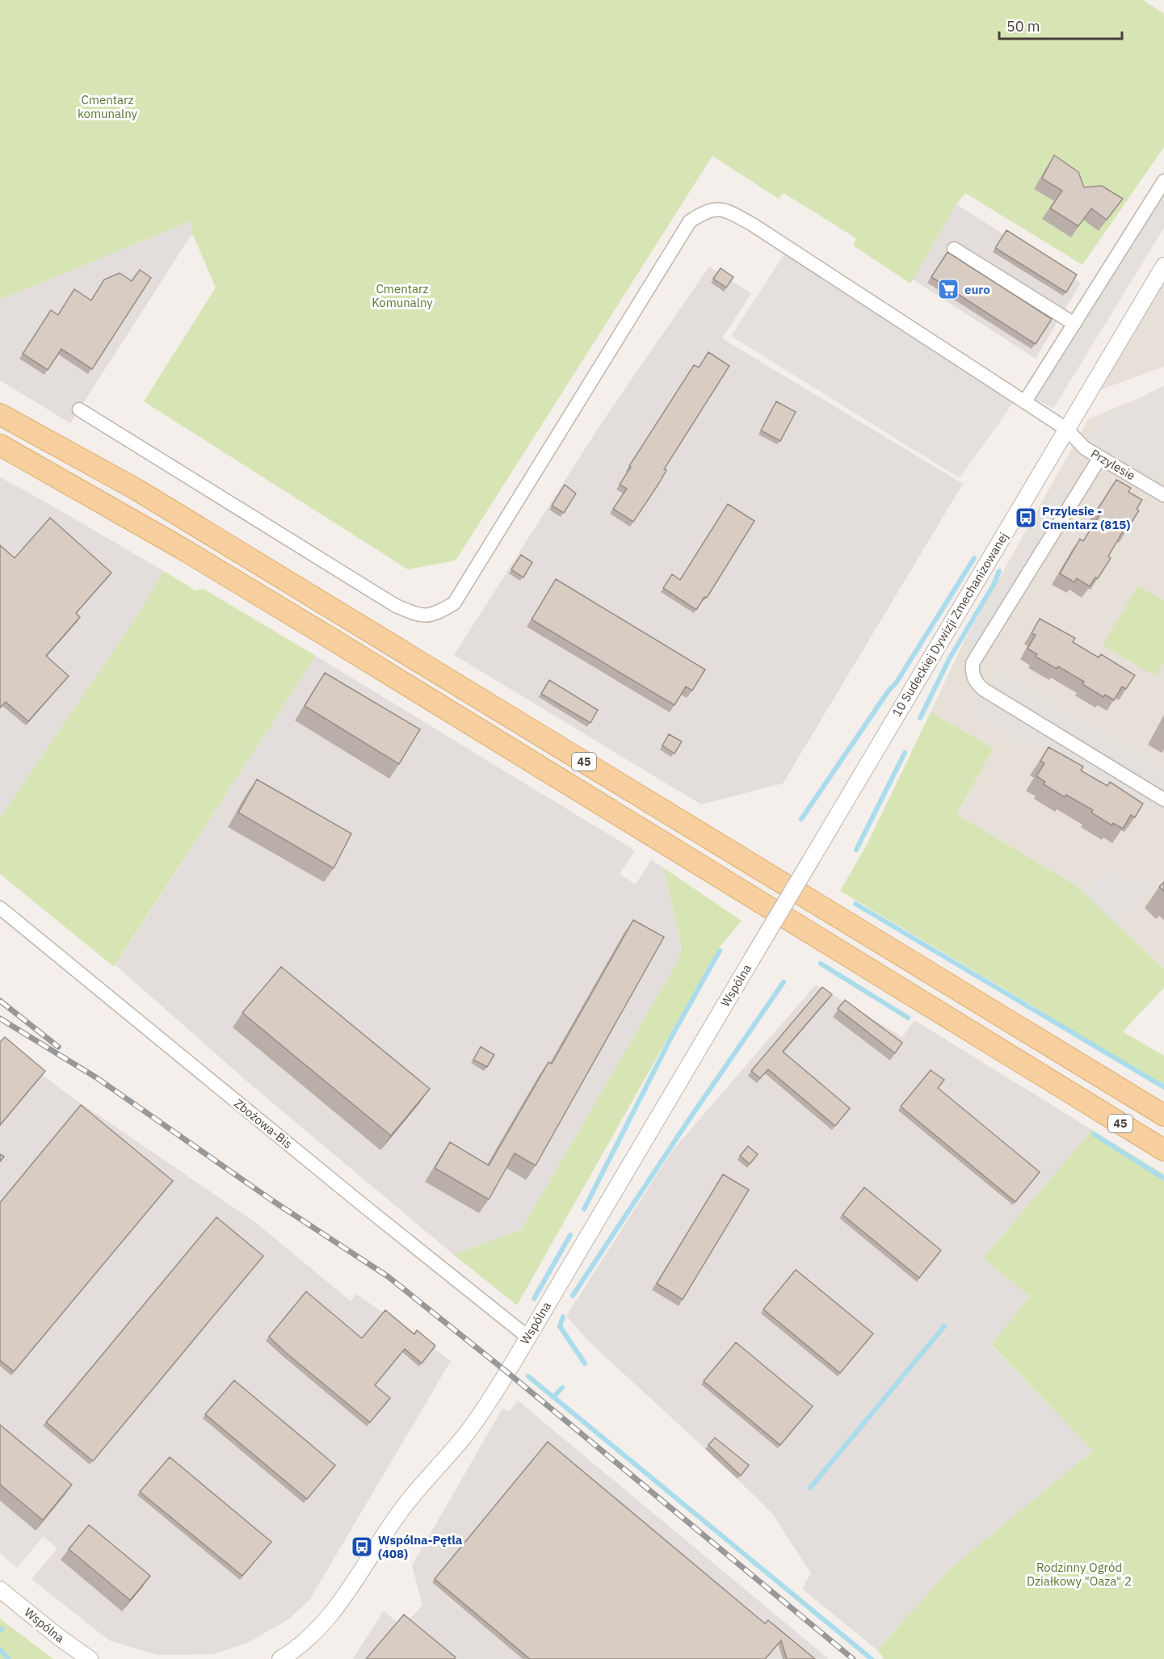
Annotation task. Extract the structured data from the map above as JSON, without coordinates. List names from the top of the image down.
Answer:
{
  "streets": {
    "main road": ["45"],
    "street": [
      "Przylesie",
      "10 Sudeckiej Dywizji Zmechanizowanej",
      "Wspólna",
      "Zbożowa-Bis"
    ]
  },
  "crossings": [
    ["Przylesie", "10 Sudeckiej Dywizji Zmechanizowanej"],
    ["10 Sudeckiej Dywizji Zmechanizowanej", "Wspólna"],
    ["Wspólna", "Zbożowa-Bis"]
  ],
  "parks": ["Cmentarz komunalny", "Cmentarz Komunalny", "Rodzinny Ogród Działkowy \"Oaza\" 2"],
  "places": {
    "supermarket": ["euro"],
    "bus stop": ["Przylesie - Cmentarz (815)", "Wspólna-Pętla (408)"]
  },
  "scale_bar": "50 m"
}
